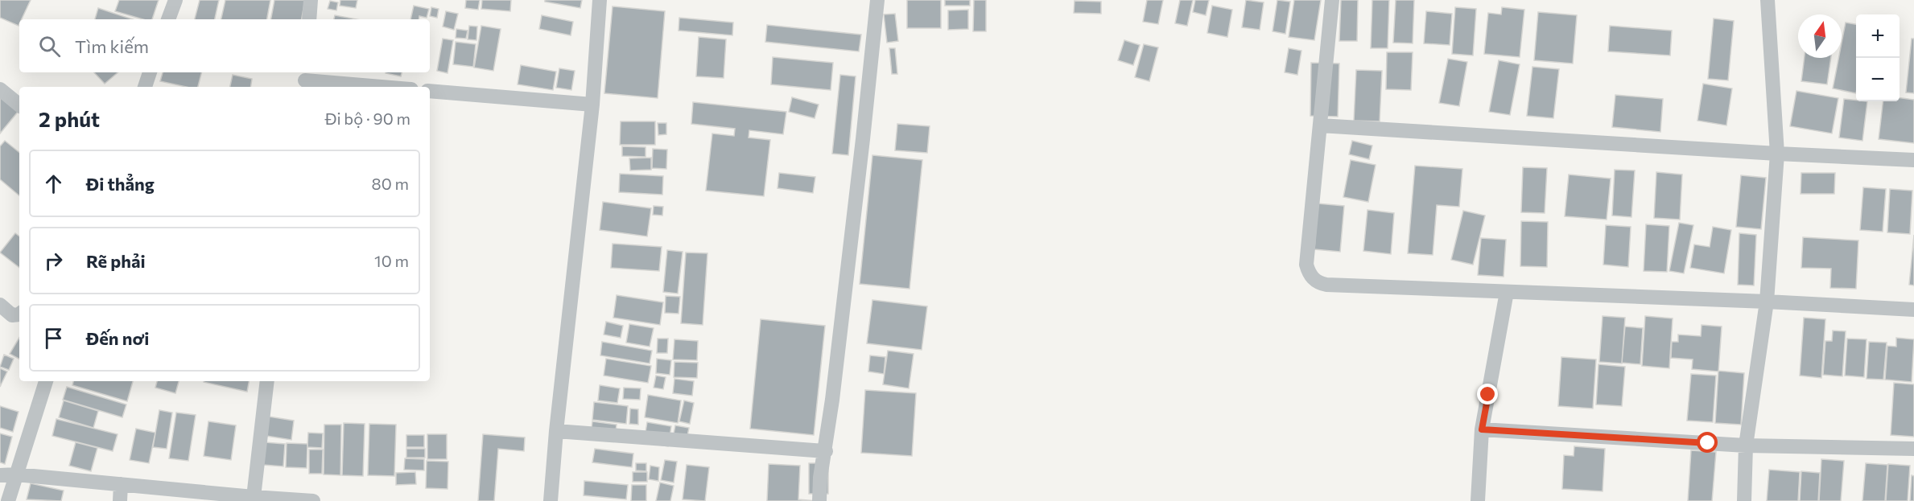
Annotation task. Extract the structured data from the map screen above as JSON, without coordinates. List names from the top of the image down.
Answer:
{
  "north": "top",
  "page": {
    "map_buttons": ["+", "−"],
    "search": "Tìm kiếm",
    "heading": ["2 phút", "Đi bộ · 90 m"],
    "list": [
      ["Đi thẳng", "80 m"],
      ["Rẽ phải", "10 m"],
      "Đến nơi"
    ]
  }
}
